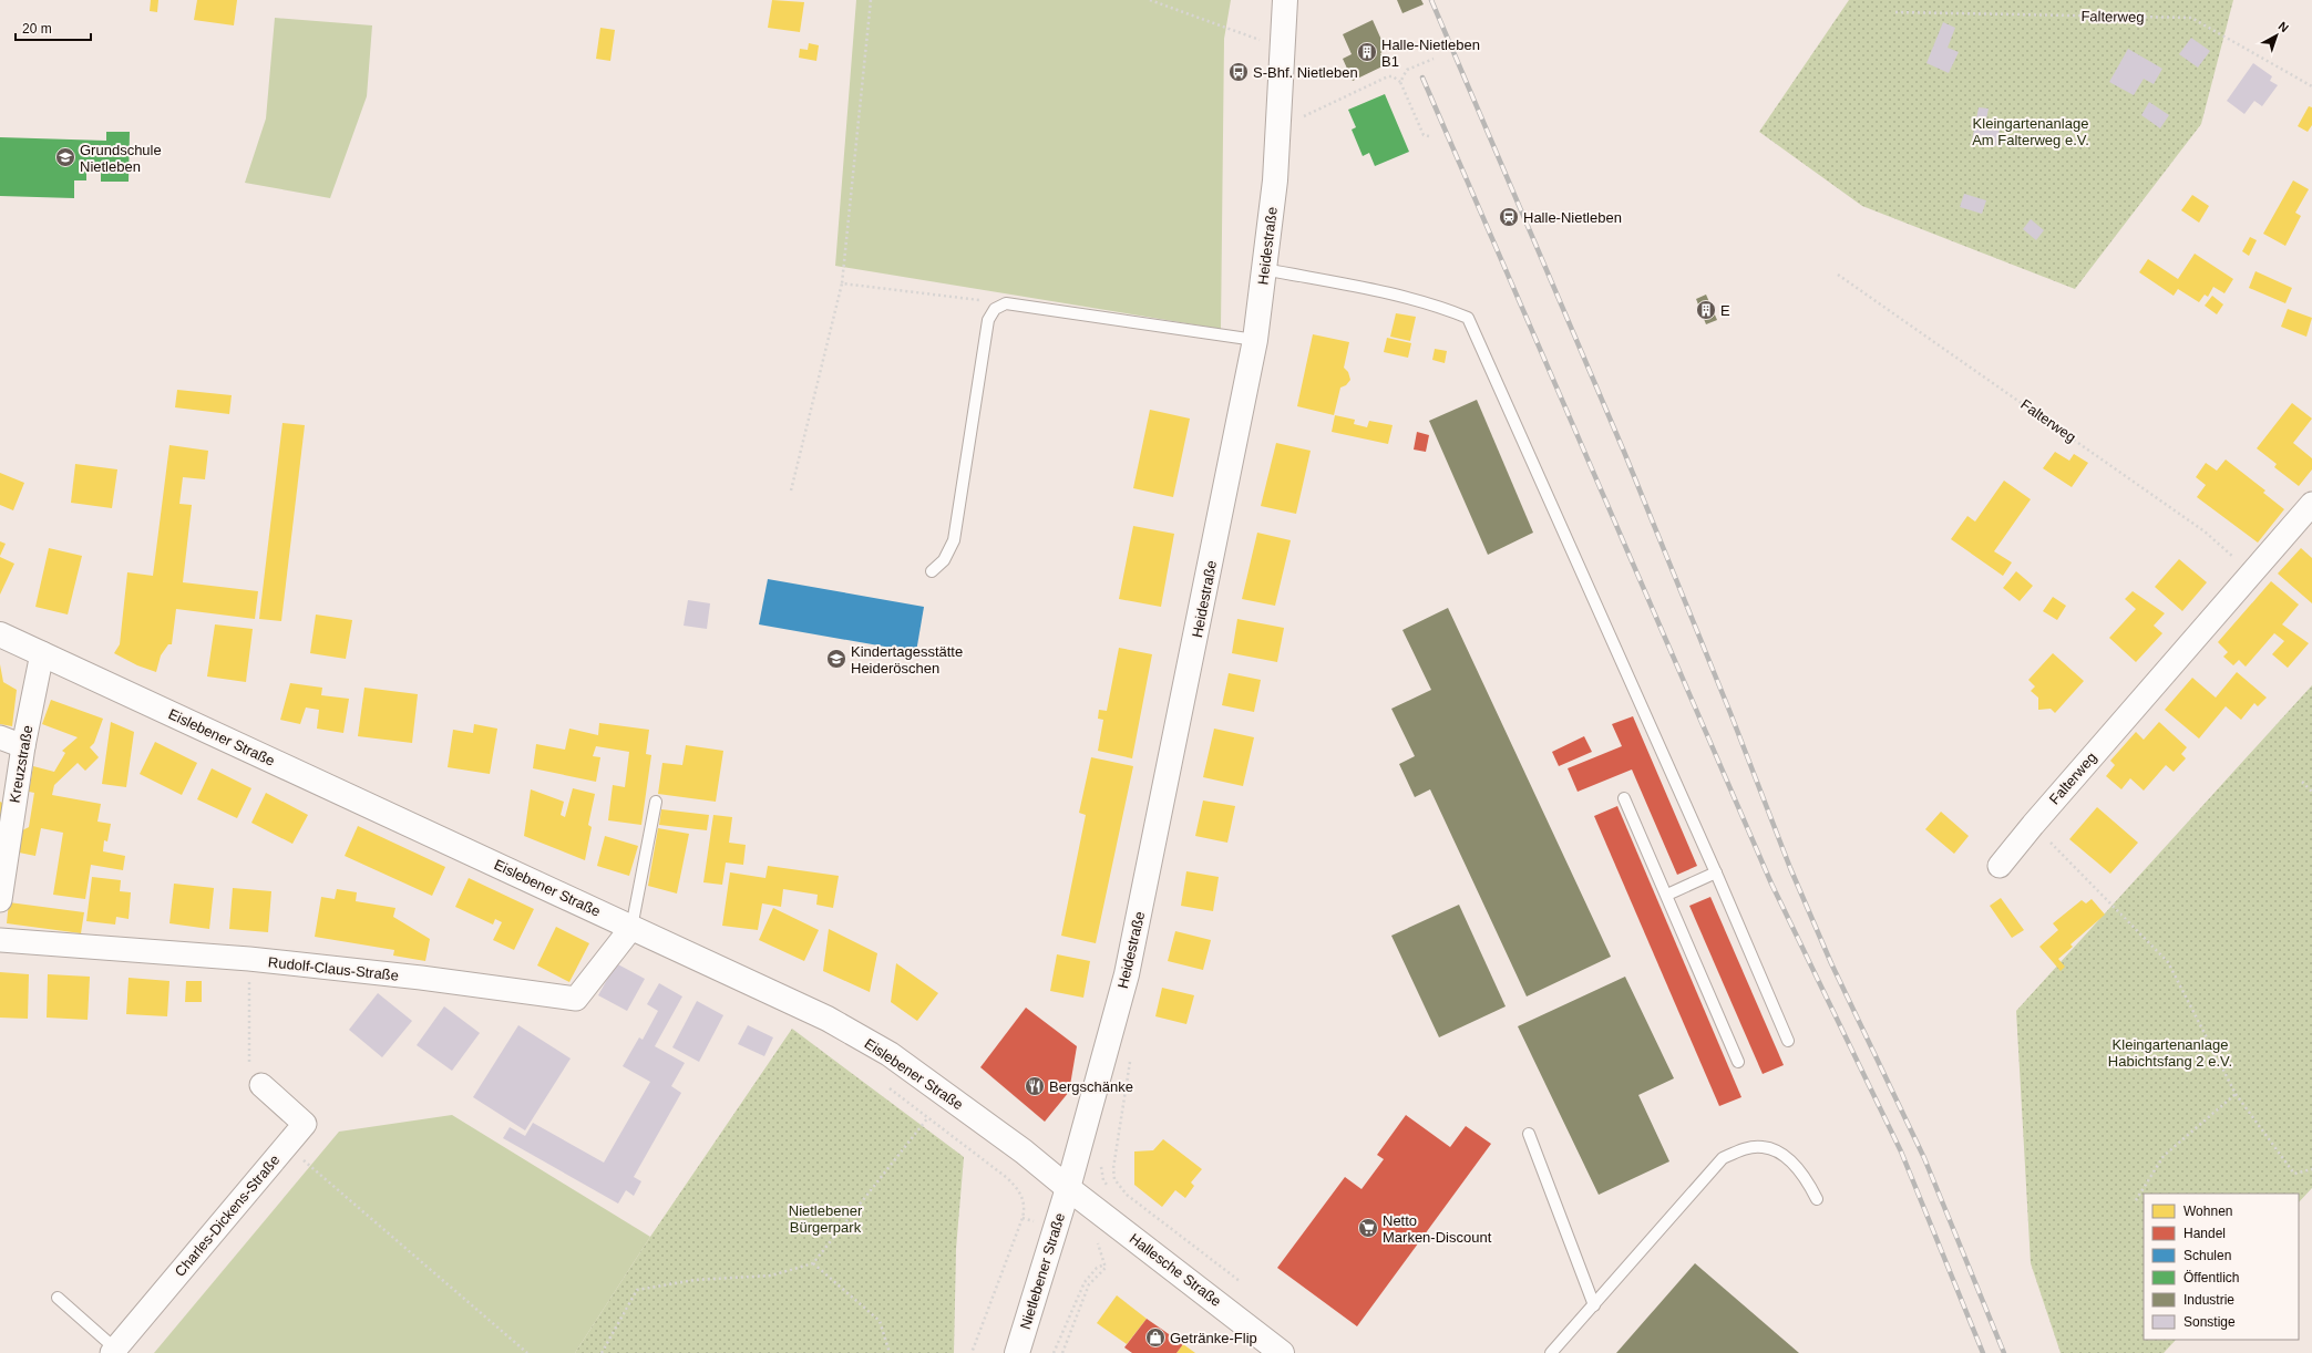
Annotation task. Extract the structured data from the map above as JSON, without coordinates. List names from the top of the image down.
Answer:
{
  "streets": {
    "street": [
      "Falterweg",
      "Heidestraße",
      "Eislebener Straße",
      "Kreuzstraße",
      "Rudolf-Claus-Straße",
      "Charles-Dickens-Straße",
      "Hallesche Straße",
      "Nietlebener Straße"
    ]
  },
  "crossings": [
    ["Heidestraße", "Eislebener Straße"],
    ["Heidestraße", "Hallesche Straße"],
    ["Heidestraße", "Nietlebener Straße"],
    ["Eislebener Straße", "Kreuzstraße"],
    ["Eislebener Straße", "Rudolf-Claus-Straße"],
    ["Eislebener Straße", "Hallesche Straße"],
    ["Eislebener Straße", "Nietlebener Straße"],
    ["Hallesche Straße", "Nietlebener Straße"]
  ],
  "parks": ["Kleingartenanlage Am Falterweg e.V.", "Kleingartenanlage Habichtsfang 2 e.V.", "Nietlebener Bürgerpark"],
  "places": {
    "building": ["Halle-Nietleben B1", "E"],
    "bus stop": ["S-Bhf. Nietleben"],
    "school or university": ["Grundschule Nietleben", "Kindertagesstätte Heideröschen"],
    "station": ["Halle-Nietleben"],
    "restaurant": ["Bergschänke"],
    "supermarket": ["Netto Marken-Discount"],
    "shop": ["Getränke-Flip"]
  },
  "legend": [
    "Wohnen",
    "Handel",
    "Schulen",
    "Öffentlich",
    "Industrie",
    "Sonstige"
  ],
  "scale_bar": "20 m",
  "north": "top right"
}
